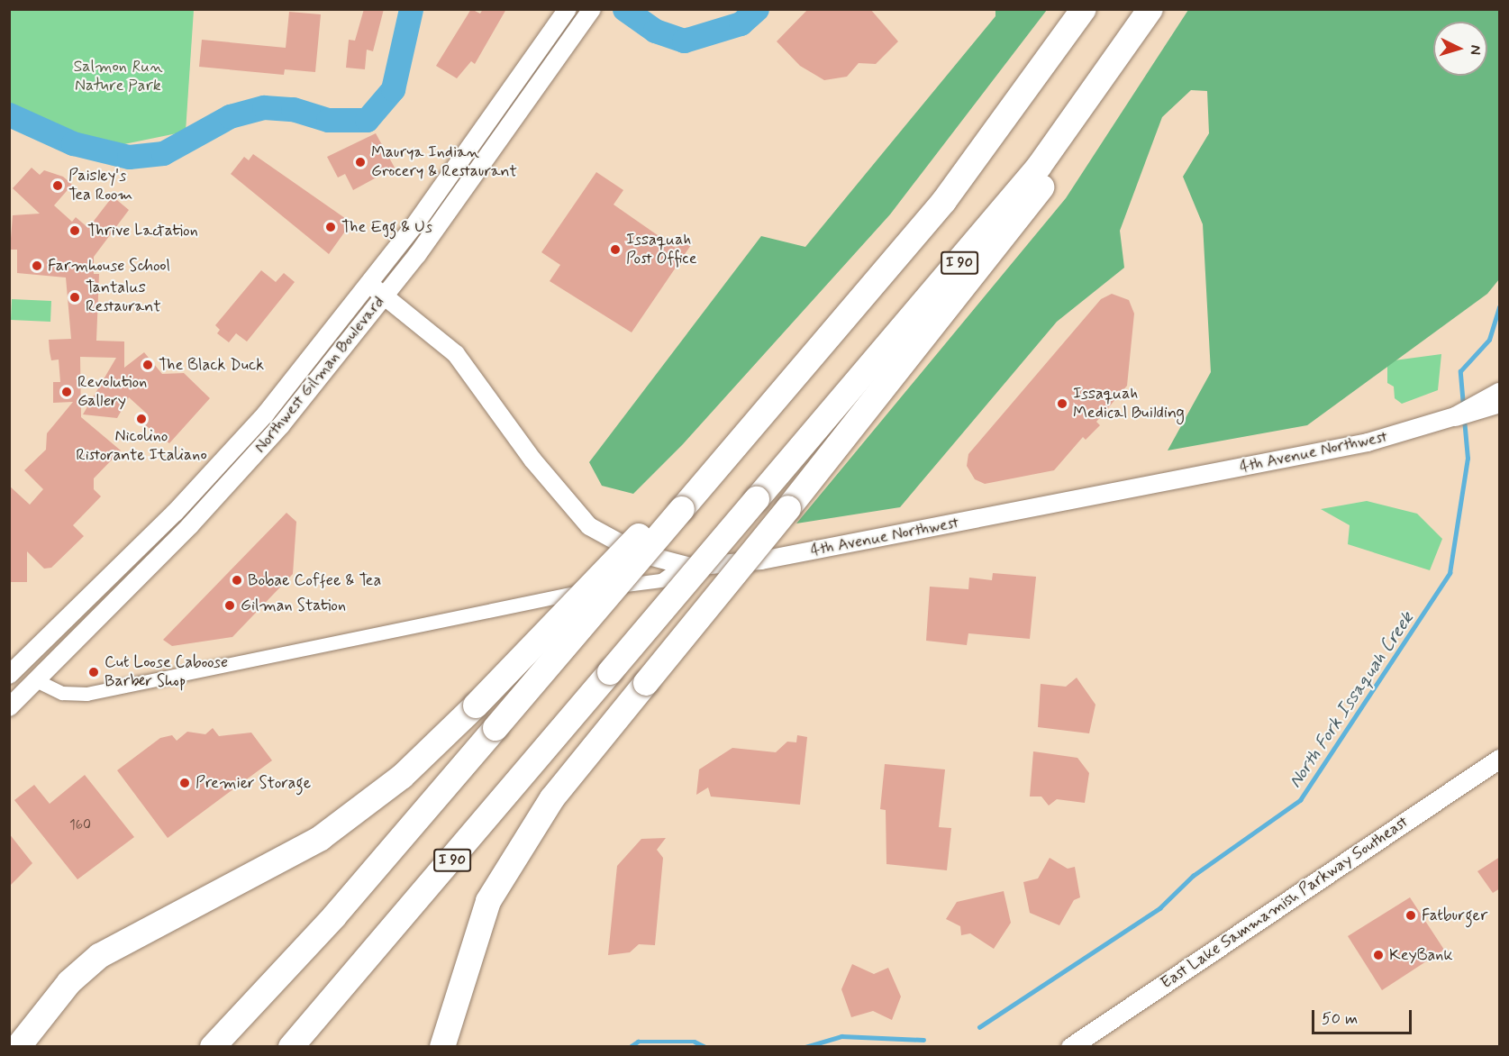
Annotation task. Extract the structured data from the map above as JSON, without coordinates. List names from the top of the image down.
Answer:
{
  "streets": {
    "highway": ["I 90"],
    "main road": ["East Lake Sammamish Parkway Southeast"],
    "street": ["Northwest Gilman Boulevard", "4th Avenue Northwest"]
  },
  "crossings": [
    ["Northwest Gilman Boulevard", "4th Avenue Northwest"]
  ],
  "water": ["North Fork Issaquah Creek"],
  "parks": ["Salmon Run Nature Park"],
  "places": [
    "Maurya Indian Grocery & Restaurant",
    "Paisley's Tea Room",
    "The Egg & Us",
    "Thrive Lactation",
    "Issaquah Post Office",
    "Farmhouse School",
    "Tantalus Restaurant",
    "The Black Duck",
    "Revolution Gallery",
    "Issaquah Medical Building",
    "Nicolino Ristorante Italiano",
    "Bobae Coffee & Tea",
    "Gilman Station",
    "Cut Loose Caboose Barber Shop",
    "Premier Storage",
    "Fatburger",
    "KeyBank"
  ],
  "house_numbers": ["160"],
  "scale_bar": "50 m",
  "north": "right"
}
